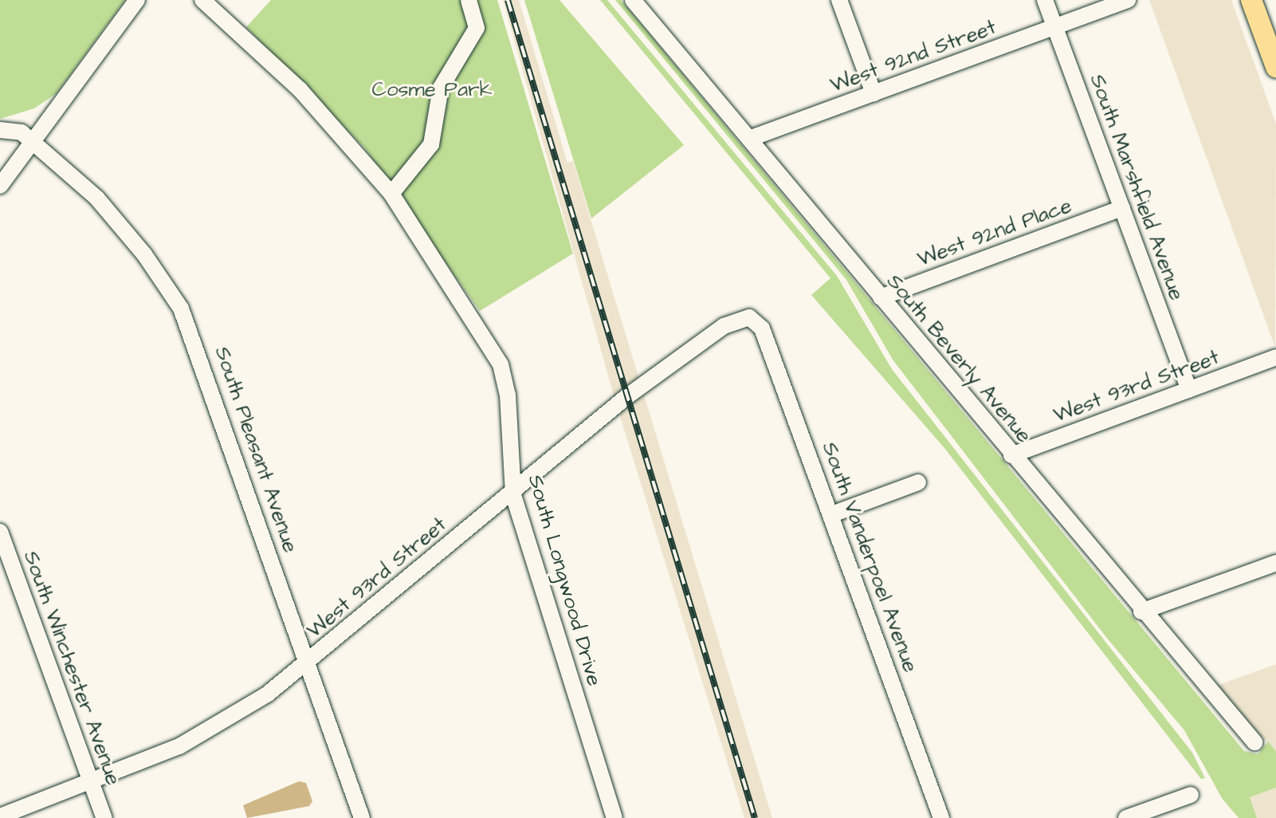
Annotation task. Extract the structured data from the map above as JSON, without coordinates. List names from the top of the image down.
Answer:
{
  "streets": {
    "street": [
      "West 92nd Street",
      "South Marshfield Avenue",
      "West 92nd Place",
      "South Beverly Avenue",
      "West 93rd Street",
      "South Pleasant Avenue",
      "South Vanderpoel Avenue",
      "South Longwood Drive",
      "South Winchester Avenue"
    ]
  },
  "crossings": [
    ["West 92nd Street", "South Marshfield Avenue"],
    ["West 92nd Street", "South Beverly Avenue"],
    ["South Marshfield Avenue", "West 92nd Place"],
    ["South Marshfield Avenue", "West 93rd Street"],
    ["West 92nd Place", "South Beverly Avenue"],
    ["South Beverly Avenue", "West 93rd Street"],
    ["West 93rd Street", "South Pleasant Avenue"],
    ["West 93rd Street", "South Vanderpoel Avenue"],
    ["West 93rd Street", "South Longwood Drive"],
    ["West 93rd Street", "South Winchester Avenue"]
  ],
  "parks": ["Cosme Park"]
}
